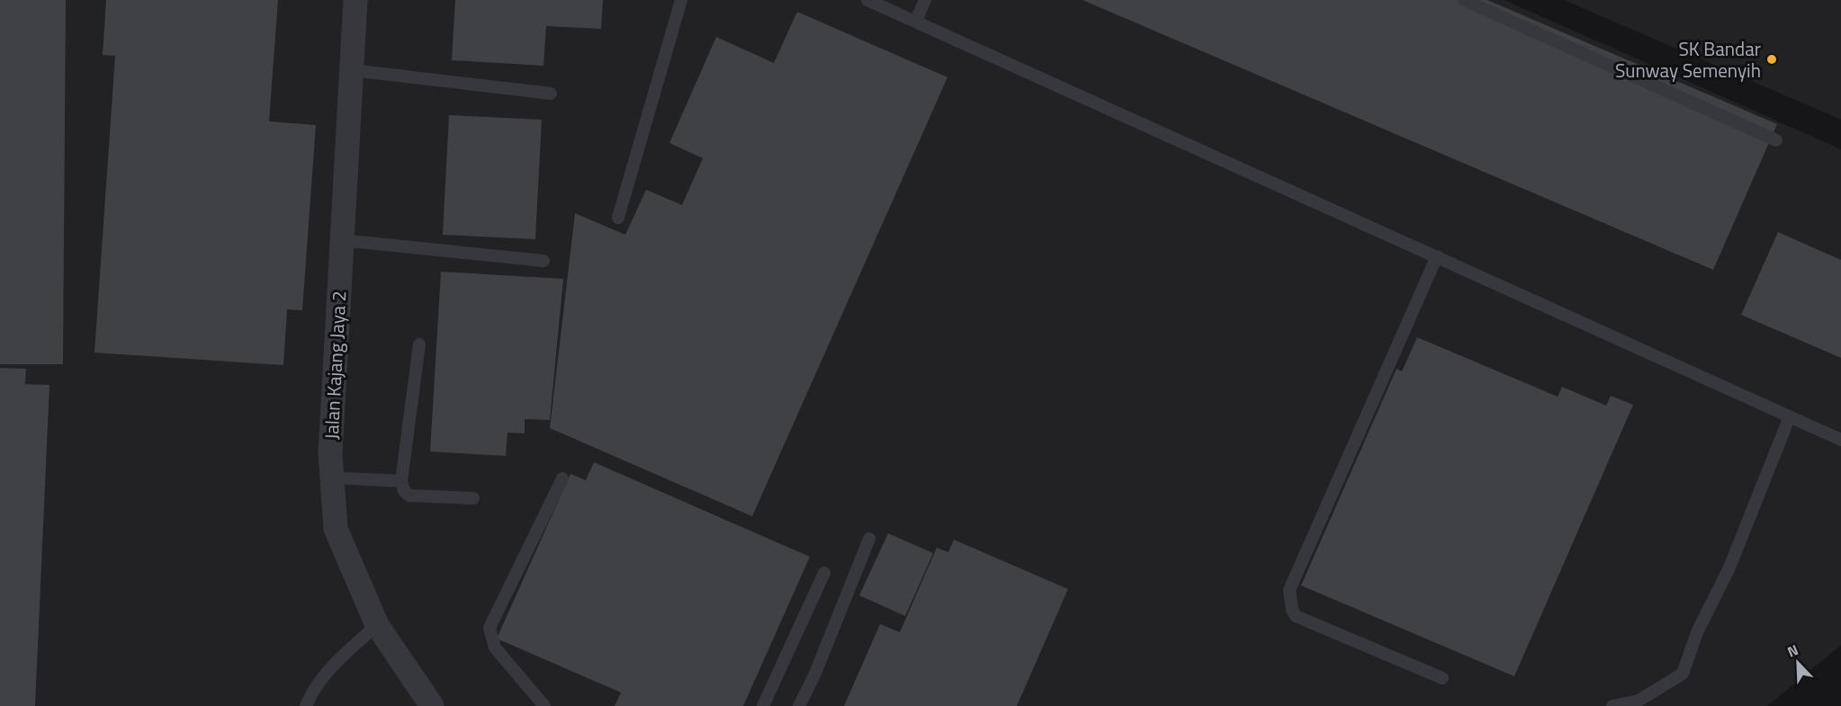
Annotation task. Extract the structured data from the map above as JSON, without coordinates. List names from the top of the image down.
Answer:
{
  "streets": {
    "street": ["Jalan Kajang Jaya 2"]
  },
  "places": ["SK Bandar Sunway Semenyih"],
  "north": "top left"
}
